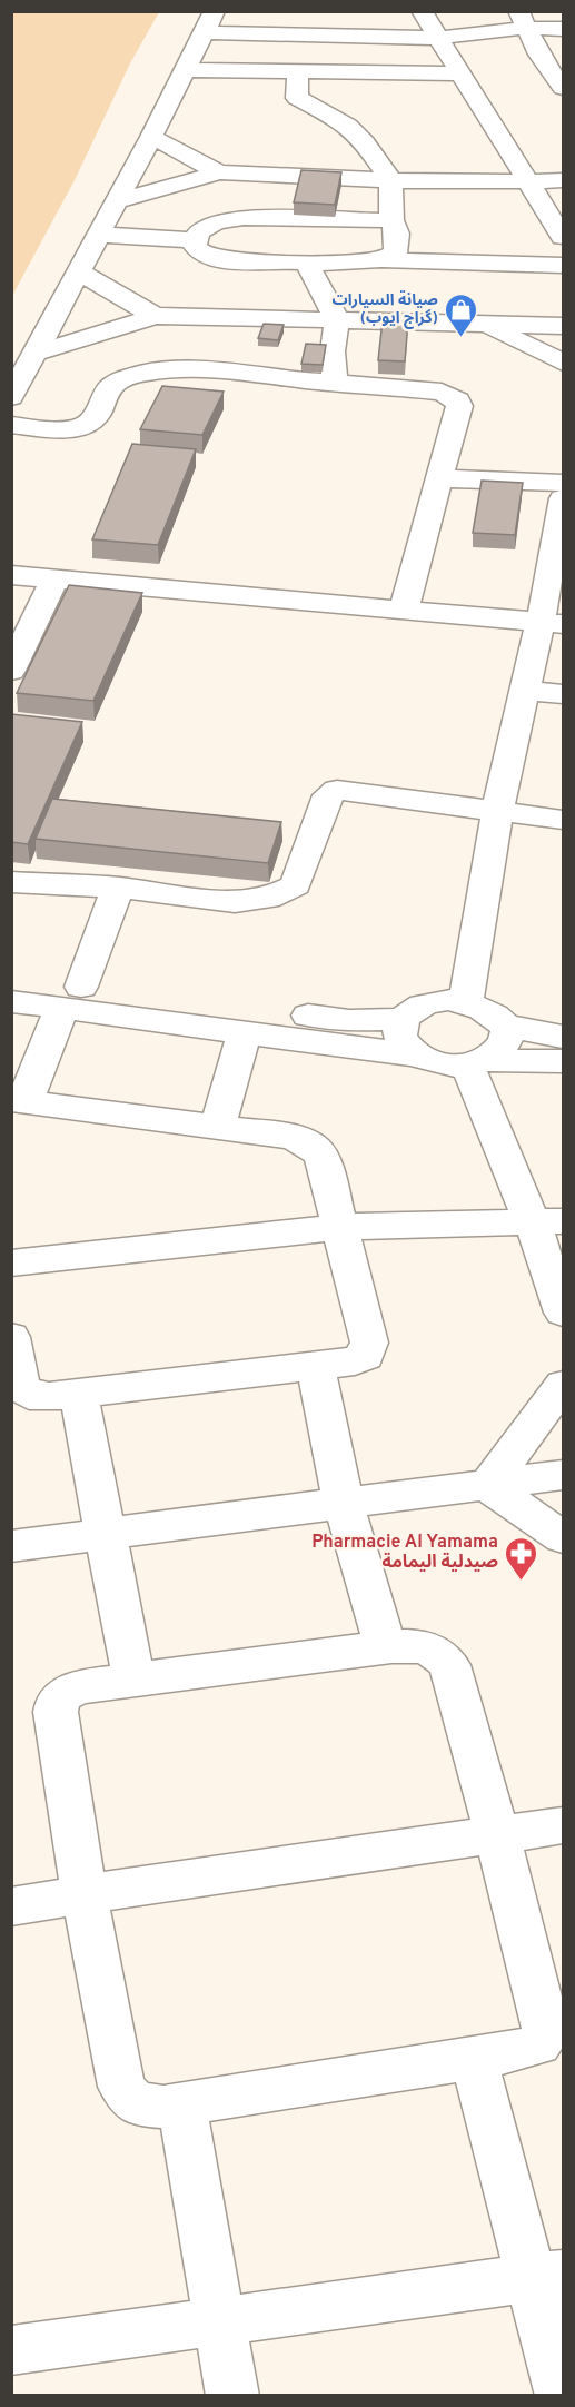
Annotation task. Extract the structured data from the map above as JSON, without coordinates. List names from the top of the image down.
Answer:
{
  "places": {
    "shop": ["صيانة السيارات (گراج ايوب)"],
    "pharmacy": ["Pharmacie Al Yamama صيدلية اليمامة"]
  }
}
